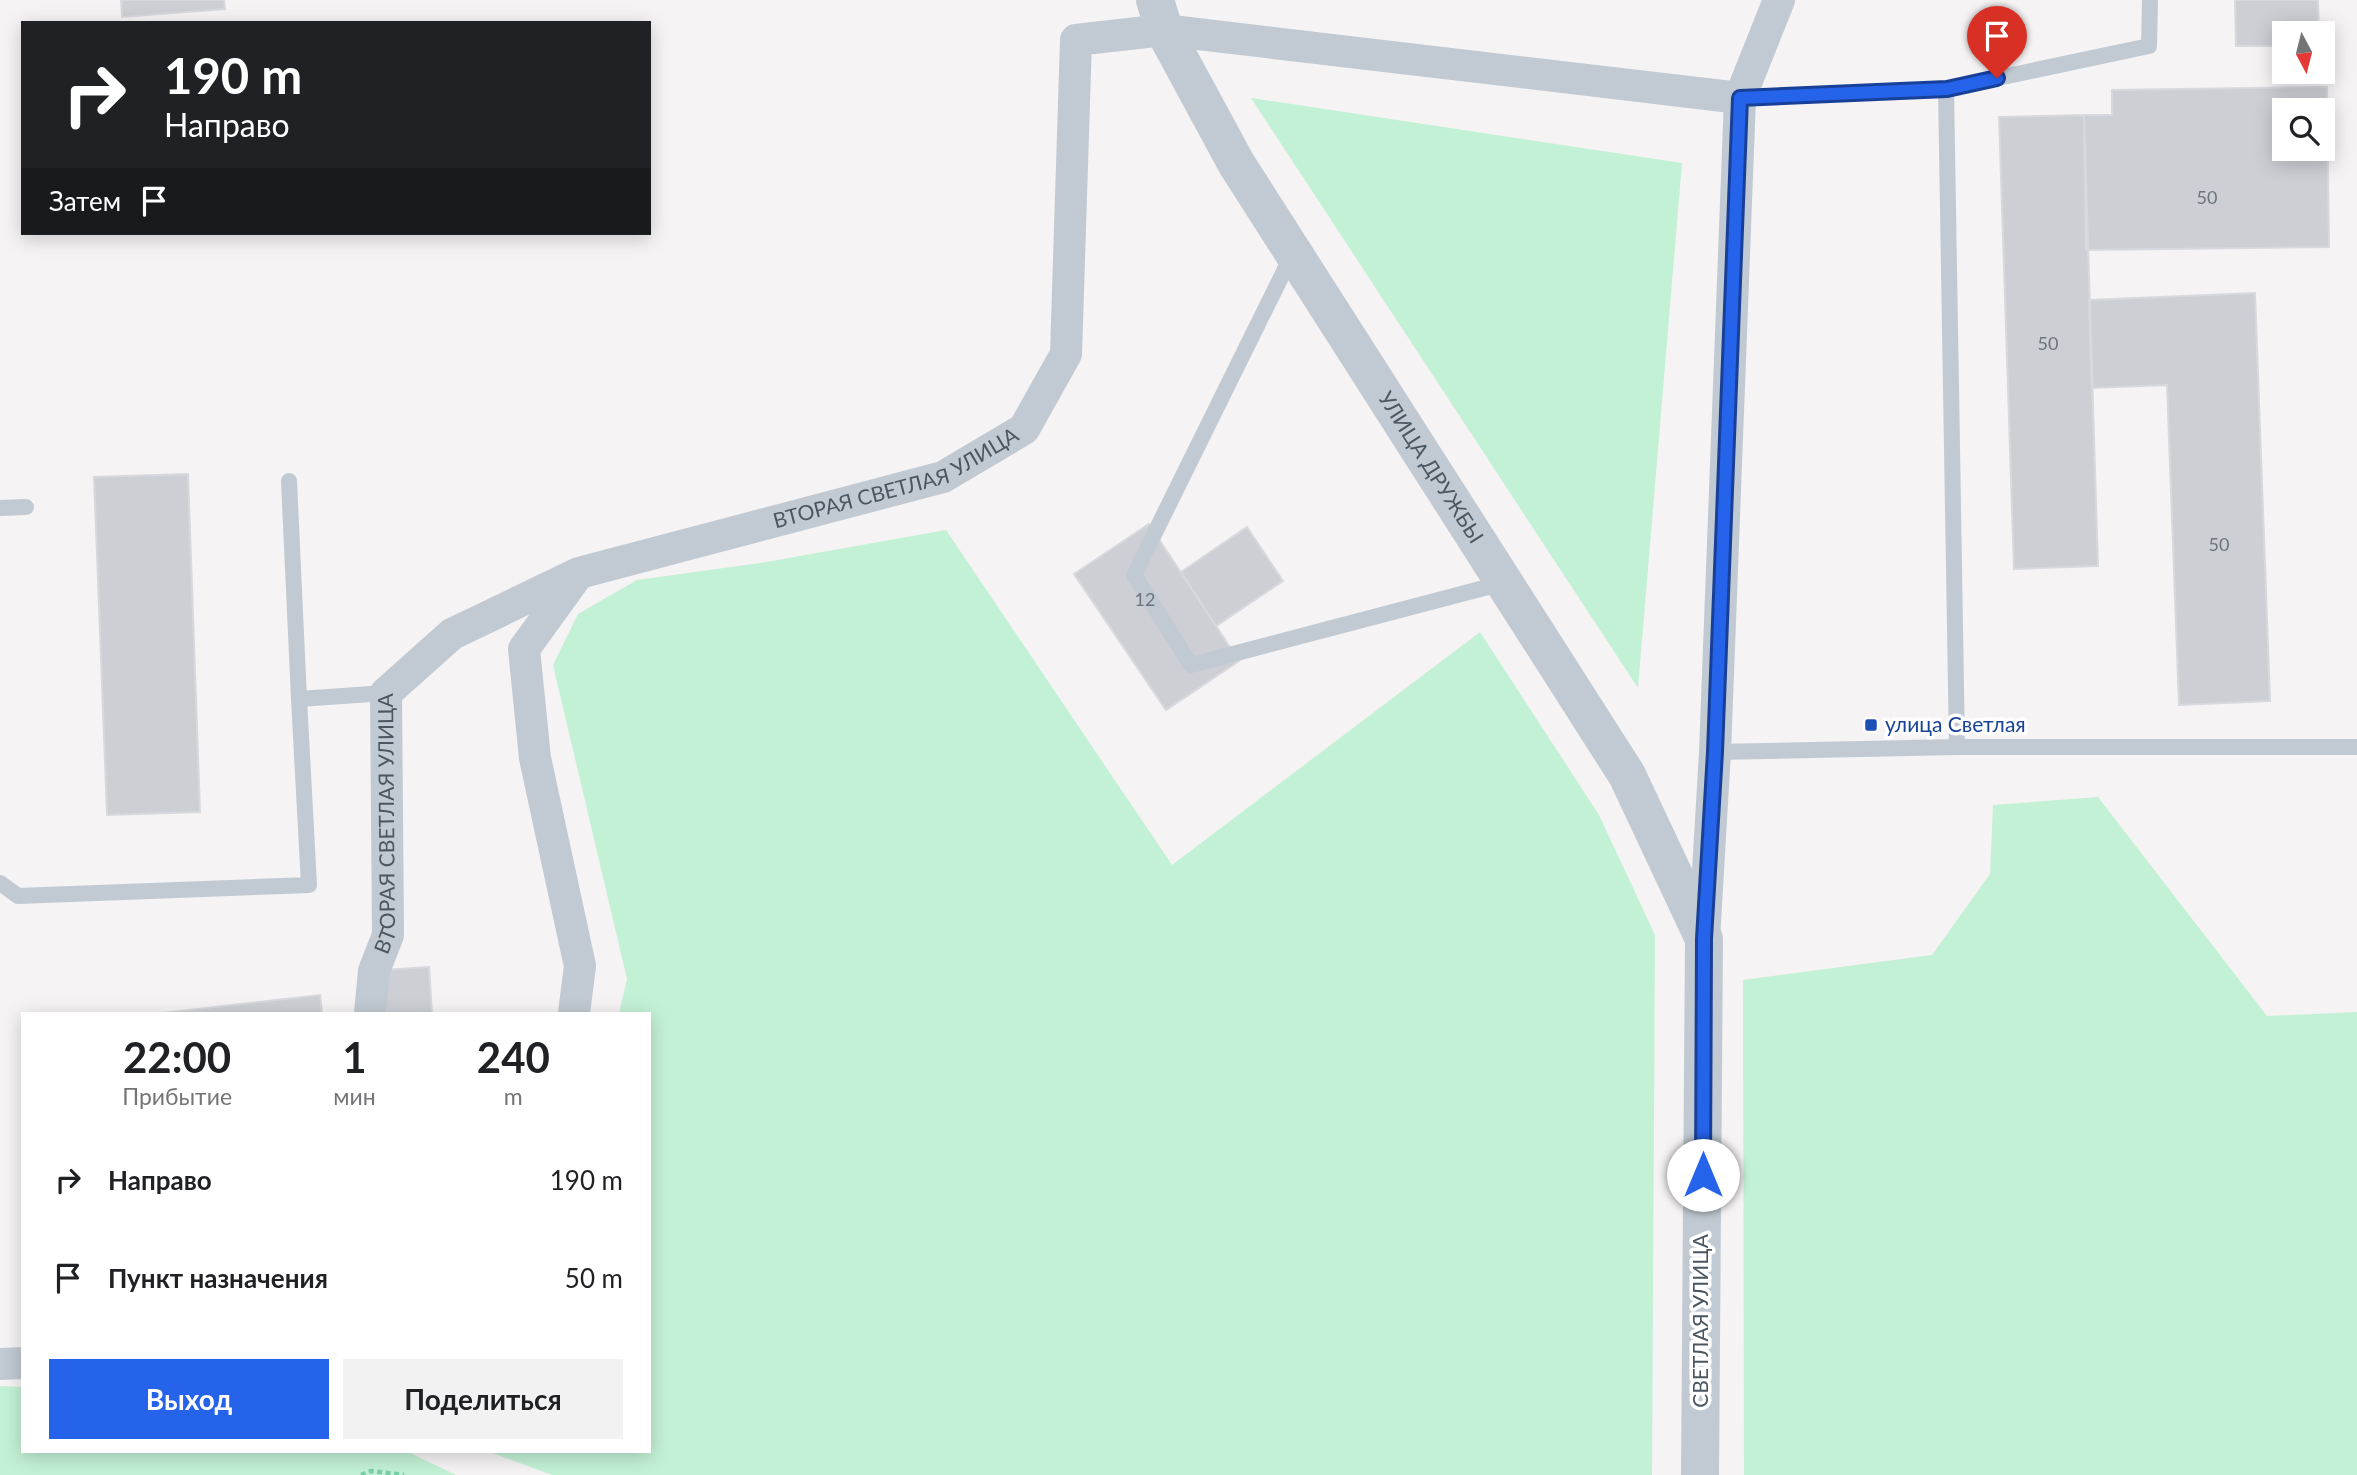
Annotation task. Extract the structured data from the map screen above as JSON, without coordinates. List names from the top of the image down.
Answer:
{
  "streets": {
    "street": ["УЛИЦА ДРУЖБЫ", "ВТОРАЯ СВЕТЛАЯ УЛИЦА", "СВЕТЛАЯ УЛИЦА"]
  },
  "crossings": [
    ["УЛИЦА ДРУЖБЫ", "ВТОРАЯ СВЕТЛАЯ УЛИЦА"],
    ["УЛИЦА ДРУЖБЫ", "СВЕТЛАЯ УЛИЦА"]
  ],
  "places": {
    "transit": ["улица Светлая"]
  },
  "house_numbers": [
    "50",
    "50",
    "50",
    "12"
  ],
  "north": "bottom",
  "page": {
    "turn": ["190 m", "Направо"],
    "then": "Затем",
    "eta": [
      "22:00",
      "Прибытие",
      "1",
      "мин",
      "240",
      "m"
    ],
    "list": [
      {
        "name": "Направо",
        "value": "190 m"
      },
      {
        "name": "Пункт назначения",
        "value": "50 m"
      }
    ],
    "buttons": ["Выход", "Поделиться"]
  }
}
